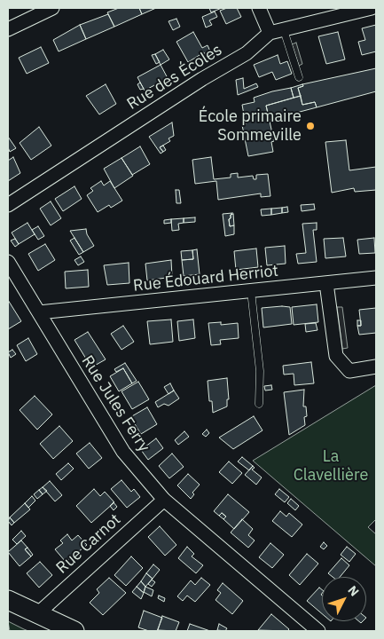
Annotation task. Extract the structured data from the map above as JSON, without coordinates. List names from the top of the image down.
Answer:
{
  "streets": {
    "street": [
      "Rue des Écoles",
      "Rue Édouard Herriot",
      "Rue Jules Ferry",
      "Rue Carnot"
    ]
  },
  "crossings": [
    ["Rue Édouard Herriot", "Rue Jules Ferry"],
    ["Rue Jules Ferry", "Rue Carnot"]
  ],
  "parks": ["La Clavellière"],
  "places": ["École primaire Sommeville"],
  "north": "top right"
}
